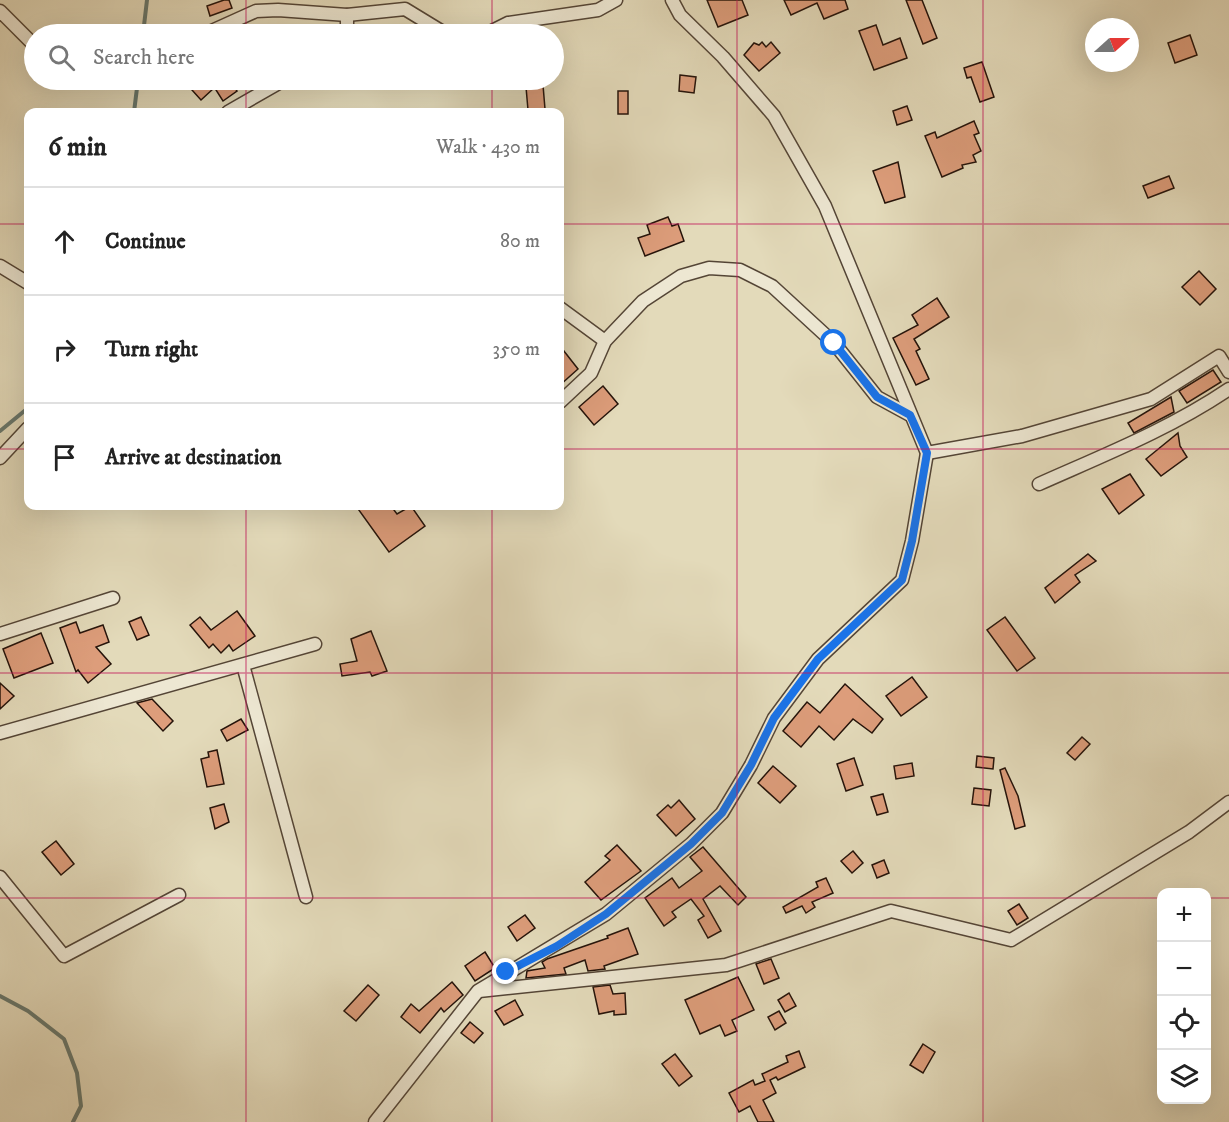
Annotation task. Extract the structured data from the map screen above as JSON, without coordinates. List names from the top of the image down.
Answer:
{
  "north": "right",
  "page": {
    "search": "Search here",
    "heading": ["6 min", "Walk · 430 m"],
    "list": [
      ["Continue", "80 m"],
      ["Turn right", "350 m"],
      "Arrive at destination"
    ],
    "map_buttons": ["+", "−"]
  }
}
